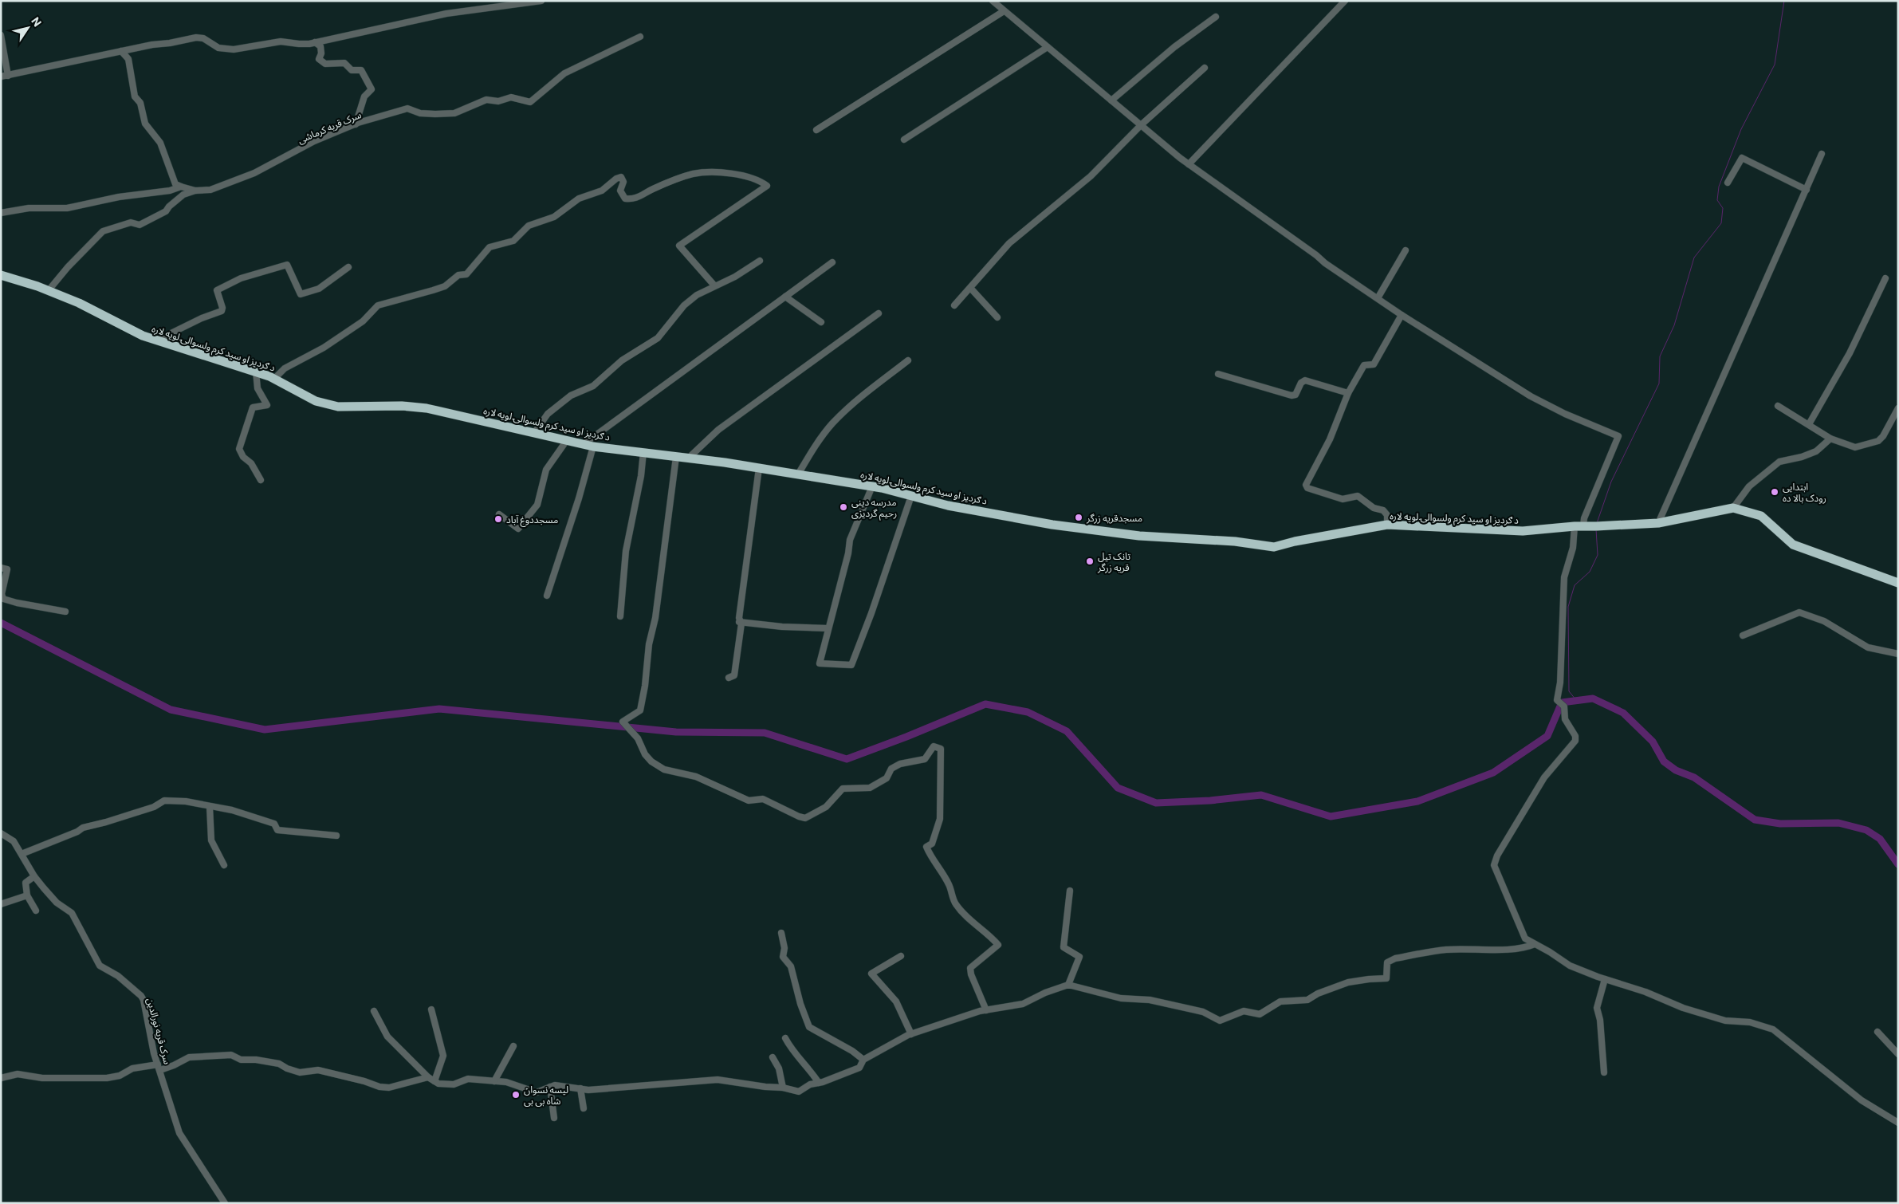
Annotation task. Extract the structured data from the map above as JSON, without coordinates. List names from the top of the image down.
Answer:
{
  "streets": {
    "highway": ["د ګردیز او سید کرم ولسوالۍ لویه لاره"],
    "street": ["سرک قریه کرماشی", "سرک قریه نورالدین"]
  },
  "crossings": [
    ["سرک قریه کرماشی", "د ګردیز او سید کرم ولسوالۍ لویه لاره"]
  ],
  "places": [
    "ابتدایی رودک بالا ده",
    "مدرسه دینی رحیم گردیزی",
    "مسجدقریه زرگر",
    "مسجددوغ آباد",
    "تانک تیل قریه زرگر",
    "لیسه نسوان شاه بی بی"
  ],
  "north": "top right"
}
